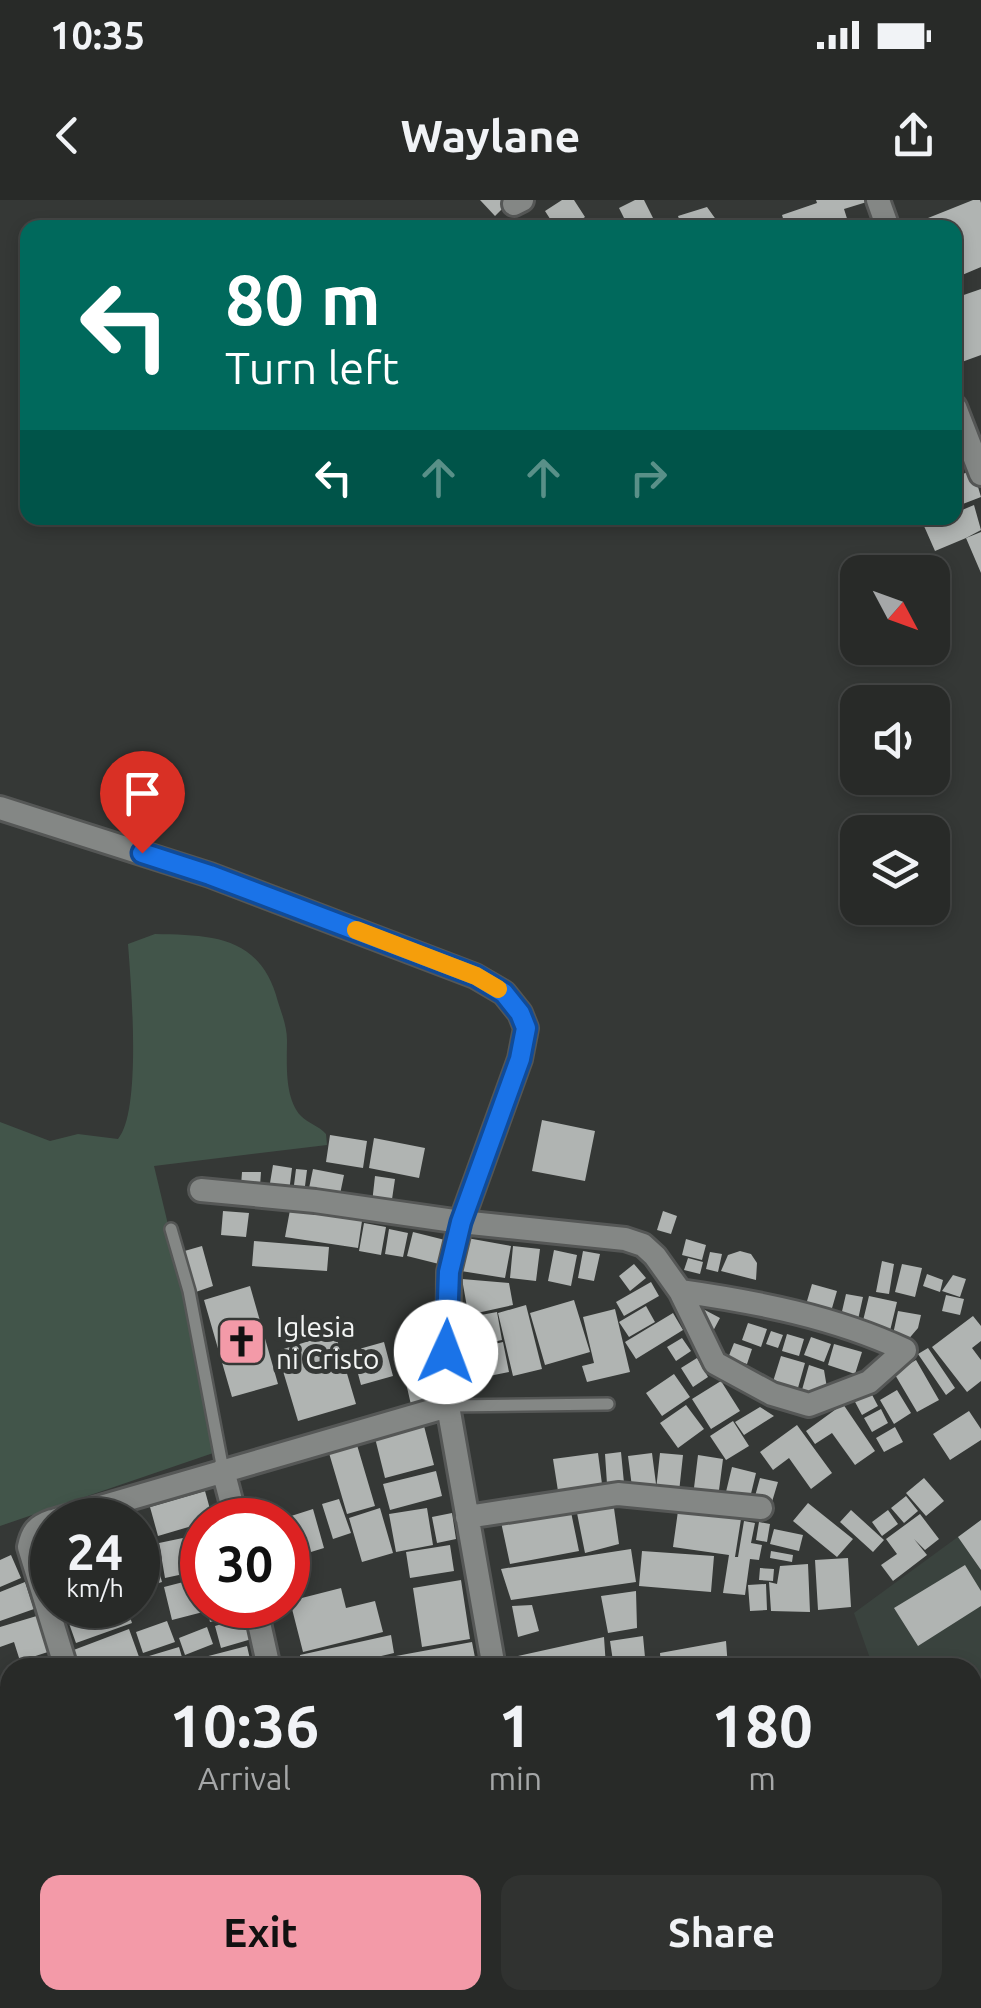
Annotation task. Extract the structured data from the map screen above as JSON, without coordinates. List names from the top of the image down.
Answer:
{
  "places": {
    "church": ["Iglesia ni Cristo"]
  },
  "north": "bottom right",
  "page": {
    "status": "10:35",
    "header": "Waylane",
    "turn": ["80 m", "Turn left"],
    "speed": "24 km/h",
    "limit": "30",
    "eta": [
      "10:36",
      "Arrival",
      "1",
      "min",
      "180",
      "m"
    ],
    "buttons": ["Exit", "Share"]
  }
}
